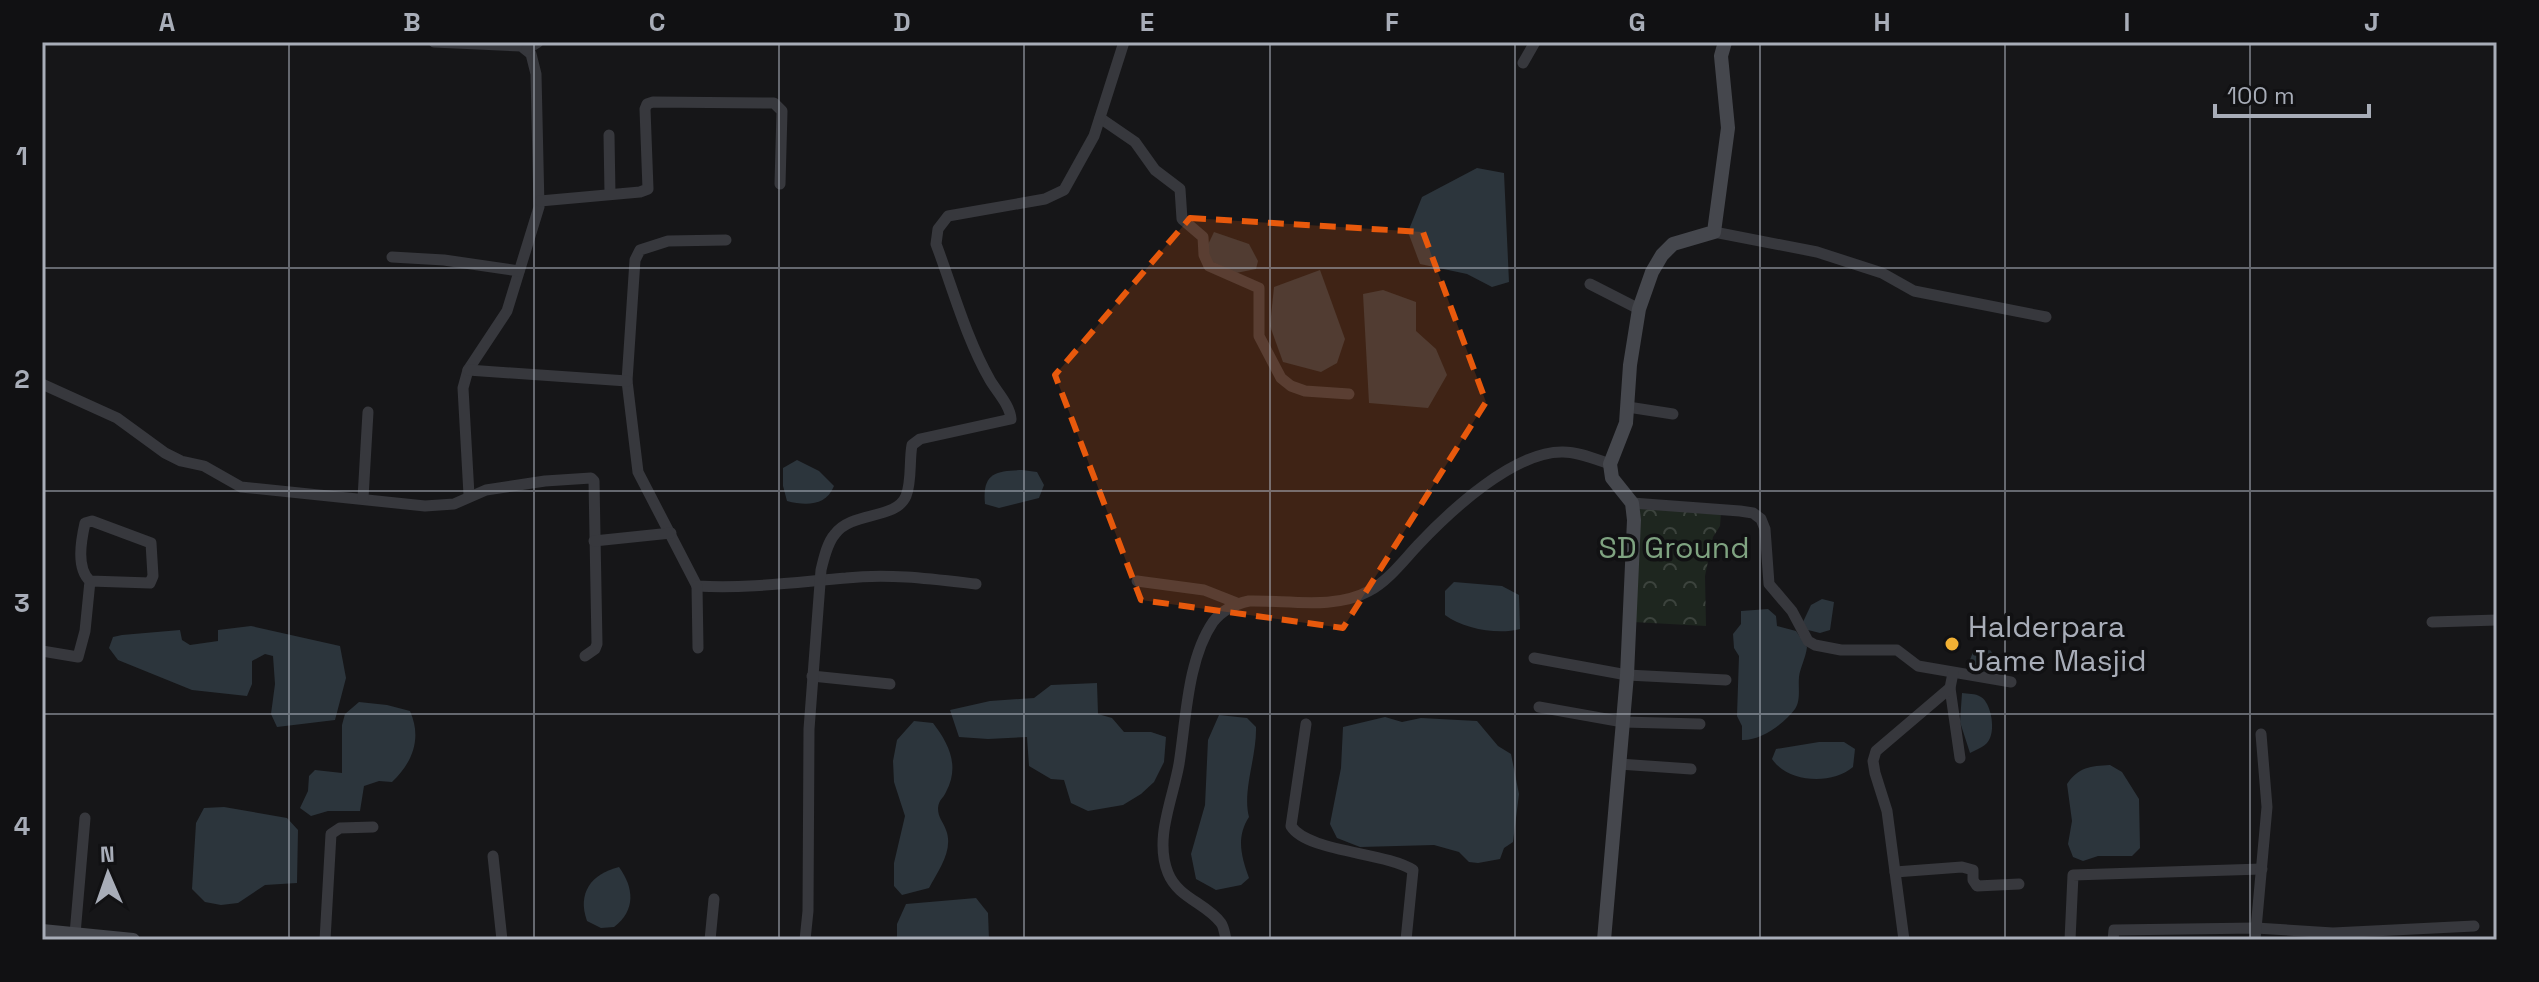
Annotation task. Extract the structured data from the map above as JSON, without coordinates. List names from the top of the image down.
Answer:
{
  "parks": ["SD Ground"],
  "places": ["Halderpara Jame Masjid"],
  "scale_bar": "100 m",
  "north": "top",
  "grid": {
    "columns": [
      "A",
      "B",
      "C",
      "D",
      "E",
      "F",
      "G",
      "H",
      "I",
      "J"
    ],
    "rows": [
      "1",
      "2",
      "3",
      "4"
    ]
  }
}
